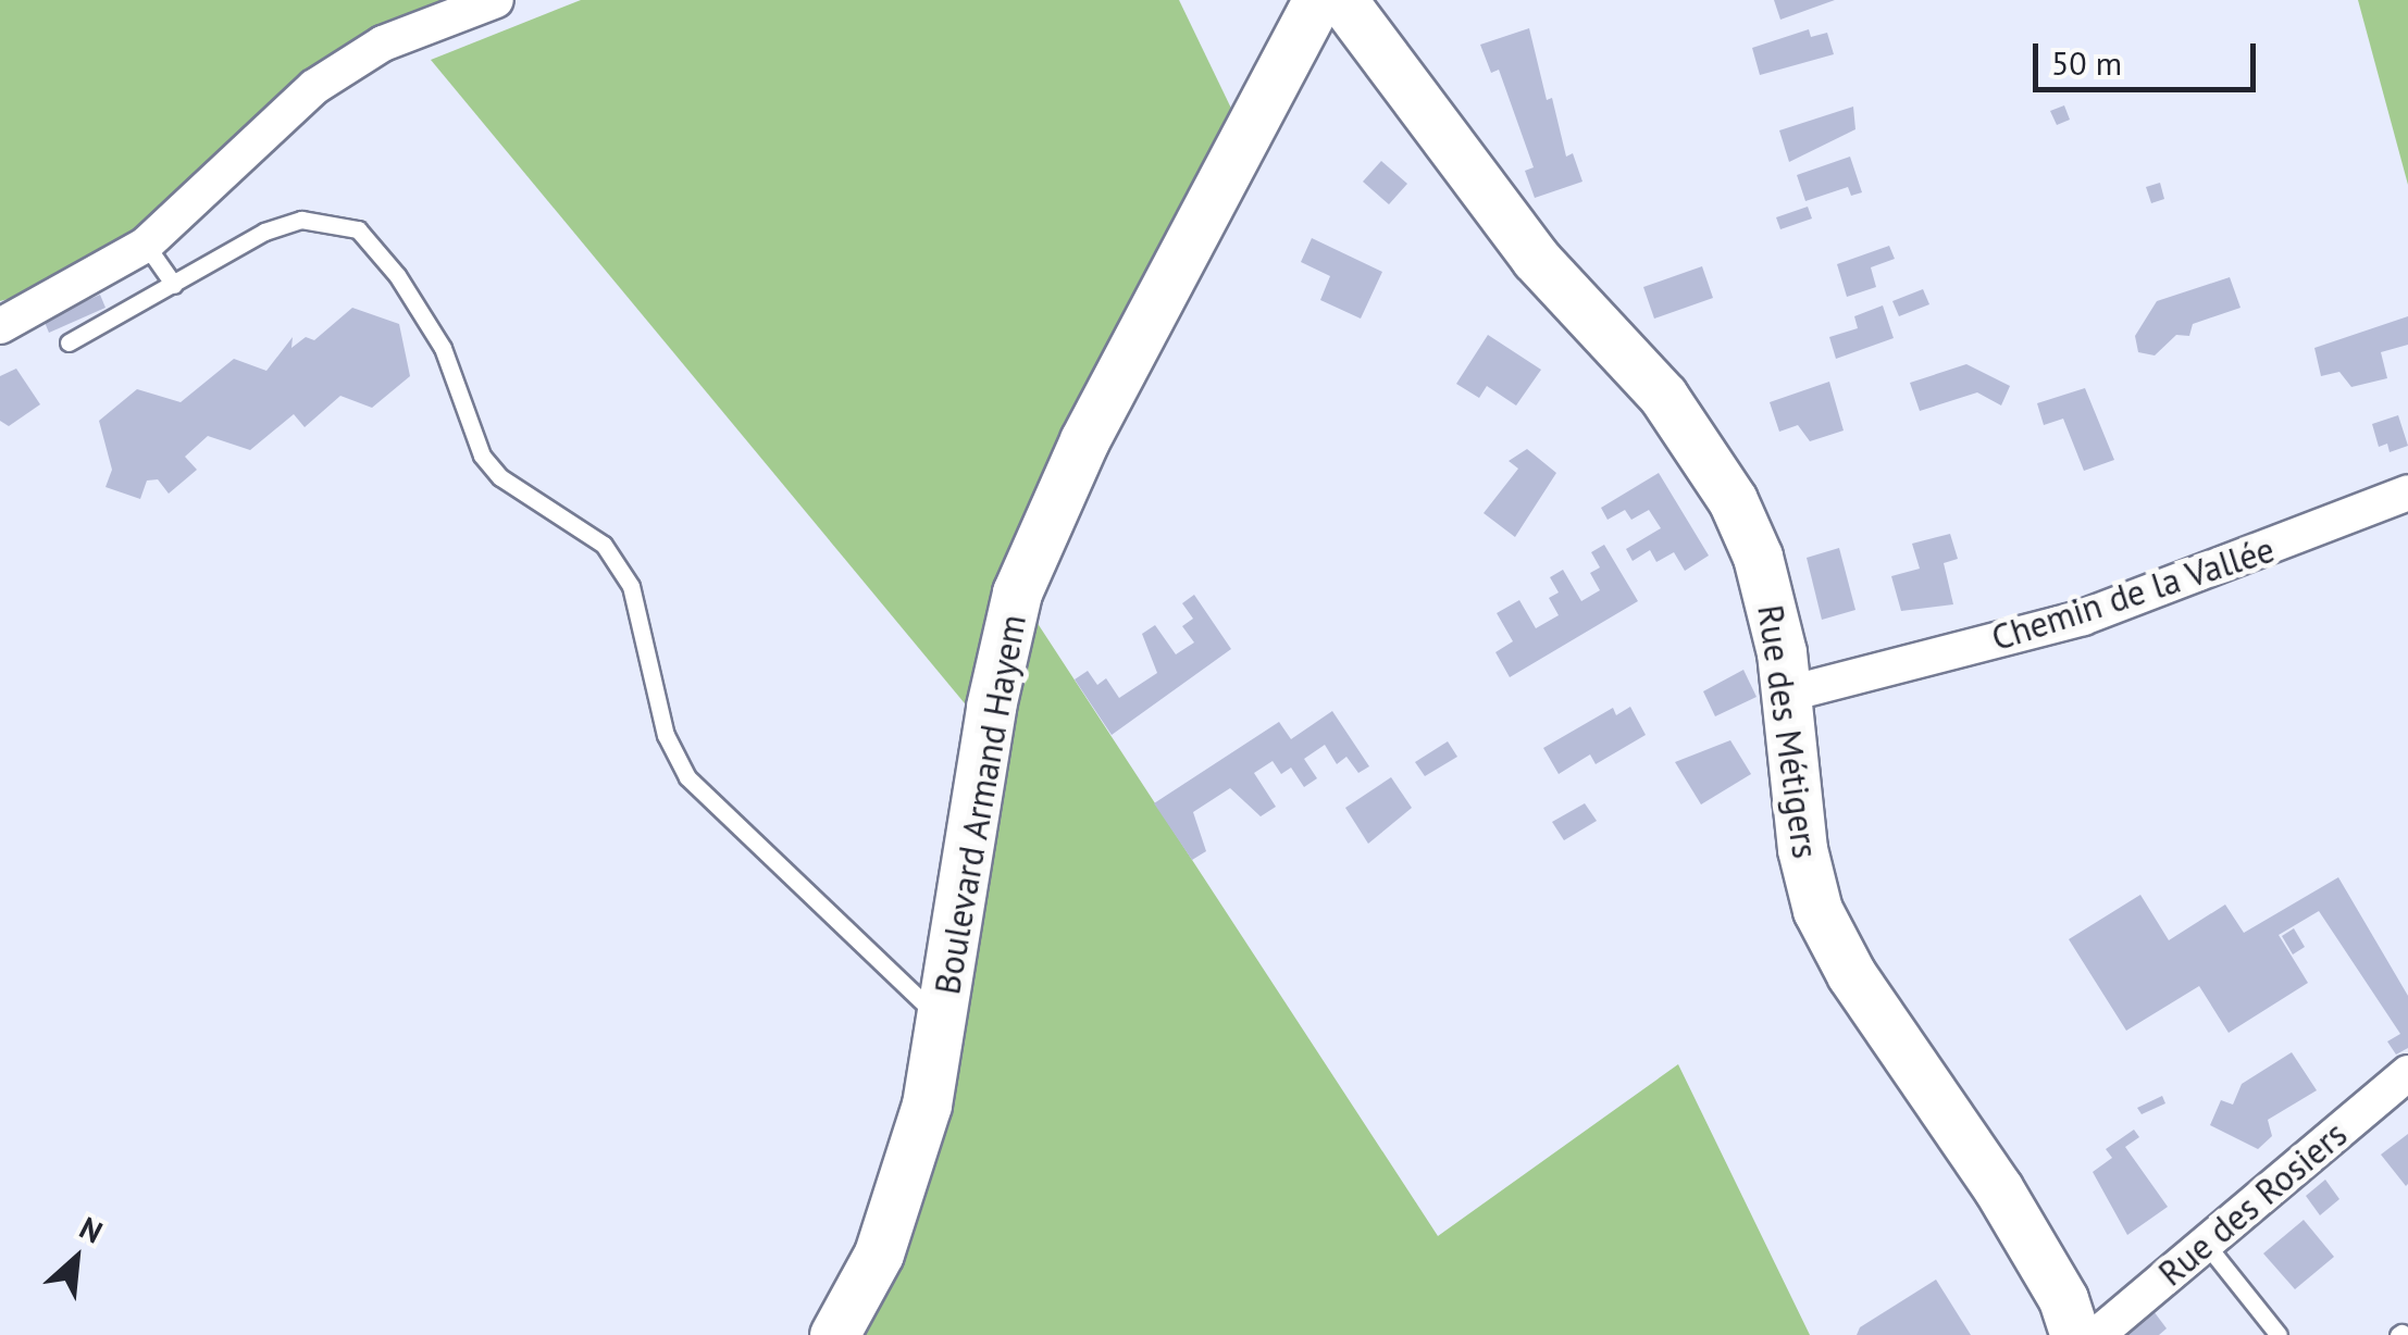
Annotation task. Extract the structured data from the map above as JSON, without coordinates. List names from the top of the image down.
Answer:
{
  "streets": {
    "main road": ["Rue des Métigers", "Boulevard Armand Hayem"],
    "street": ["Chemin de la Vallée", "Rue des Rosiers"]
  },
  "crossings": [
    ["Chemin de la Vallée", "Rue des Métigers"]
  ],
  "scale_bar": "50 m",
  "north": "top right"
}
